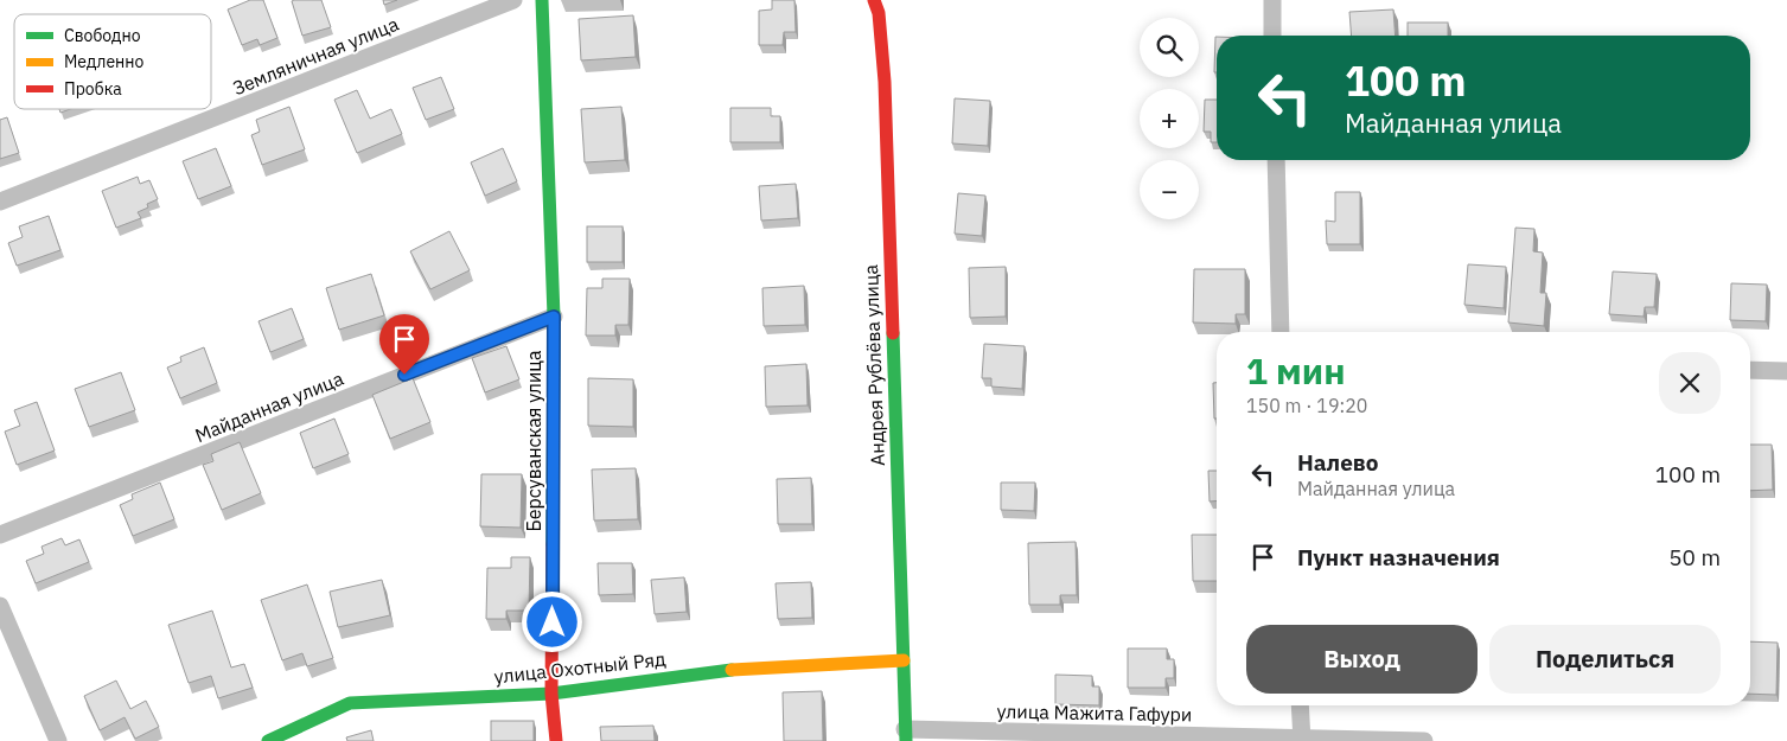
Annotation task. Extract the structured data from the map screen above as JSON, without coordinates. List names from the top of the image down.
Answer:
{
  "streets": {
    "street": [
      "Земляничная улица",
      "Андрея Рублёва улица",
      "Майданная улица",
      "Берсуванская улица",
      "улица Охотный Ряд",
      "улица Мажита Гафури"
    ]
  },
  "crossings": [
    ["Андрея Рублёва улица", "улица Охотный Ряд"],
    ["Андрея Рублёва улица", "улица Мажита Гафури"],
    ["Майданная улица", "Берсуванская улица"],
    ["Берсуванская улица", "улица Охотный Ряд"]
  ],
  "legend": ["Свободно", "Медленно", "Пробка"],
  "page": {
    "map_buttons": ["+", "−"],
    "turn": ["100 m", "Майданная улица"],
    "heading": ["1 мин", "150 m · 19:20"],
    "list": [
      {
        "name": "Налево",
        "note": "Майданная улица",
        "value": "100 m"
      },
      {
        "name": "Пункт назначения",
        "value": "50 m"
      }
    ],
    "buttons": ["Выход", "Поделиться"]
  }
}
